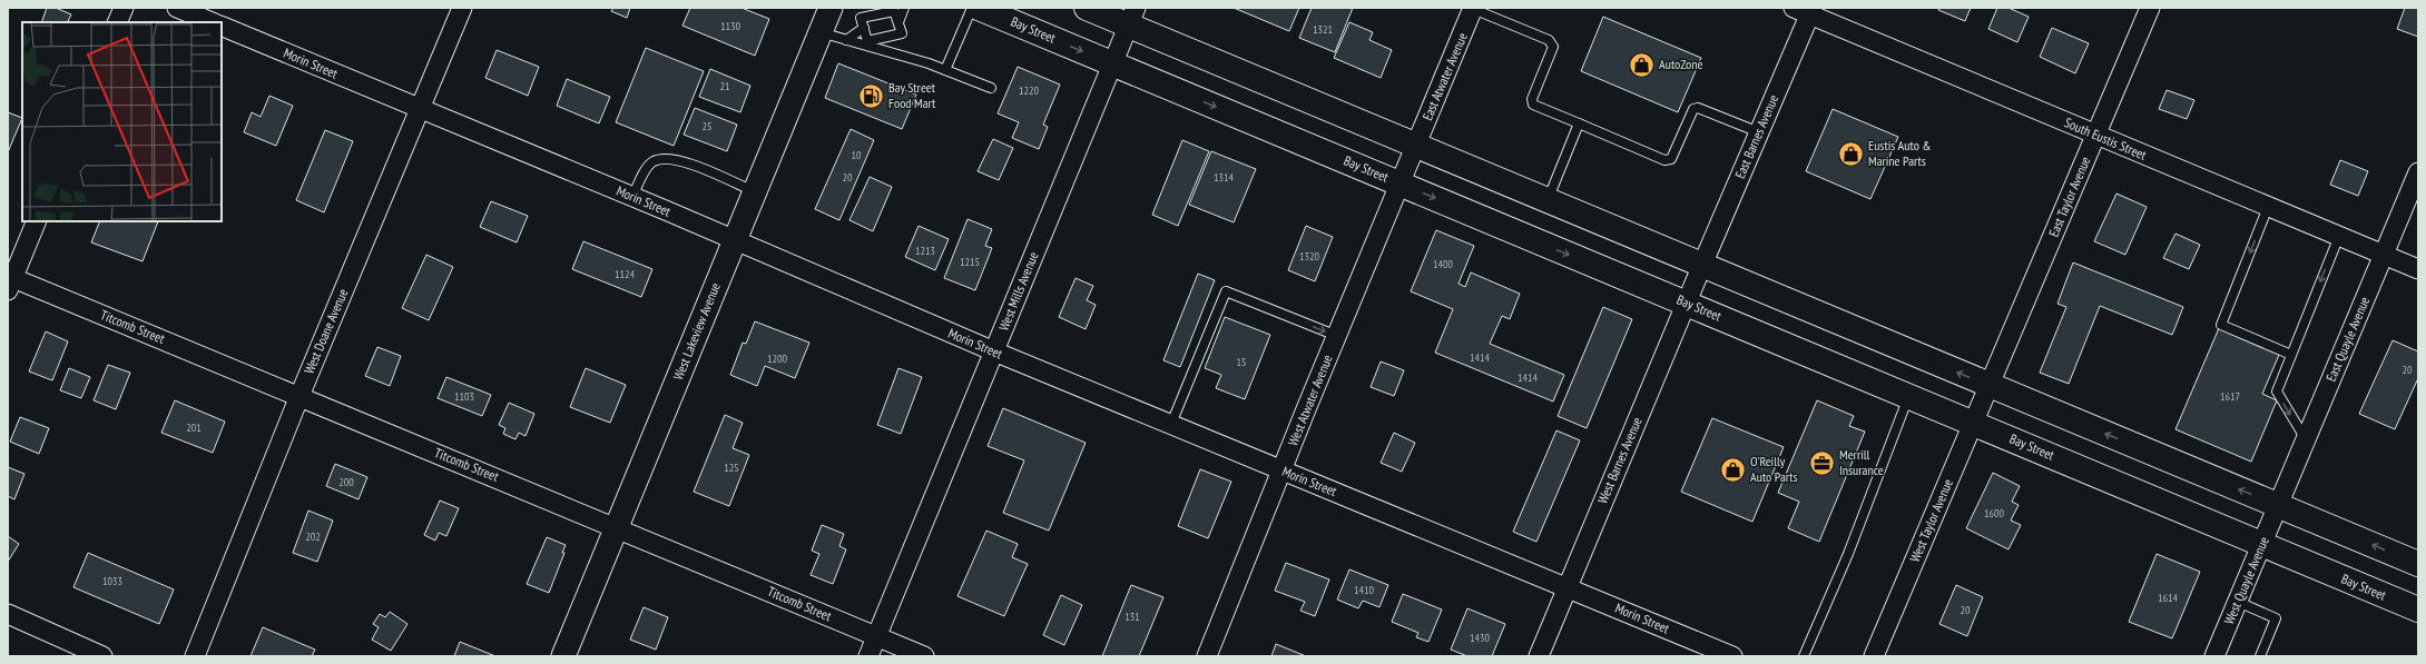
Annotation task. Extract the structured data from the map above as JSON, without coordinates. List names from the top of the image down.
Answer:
{
  "streets": {
    "main road": ["Bay Street"],
    "street": [
      "Morin Street",
      "East Atwater Avenue",
      "East Barnes Avenue",
      "South Eustis Street",
      "East Taylor Avenue",
      "West Mills Avenue",
      "Titcomb Street",
      "West Doane Avenue",
      "West Lakeview Avenue",
      "East Quayle Avenue",
      "West Atwater Avenue",
      "West Barnes Avenue",
      "West Taylor Avenue",
      "West Quayle Avenue"
    ]
  },
  "crossings": [
    ["Bay Street", "West Mills Avenue"],
    ["Bay Street", "West Atwater Avenue"],
    ["Bay Street", "West Barnes Avenue"],
    ["Bay Street", "West Taylor Avenue"],
    ["Bay Street", "West Quayle Avenue"],
    ["Morin Street", "West Mills Avenue"],
    ["Morin Street", "West Doane Avenue"],
    ["Morin Street", "West Lakeview Avenue"],
    ["Morin Street", "West Atwater Avenue"],
    ["Morin Street", "West Barnes Avenue"],
    ["East Atwater Avenue", "West Atwater Avenue"],
    ["East Barnes Avenue", "South Eustis Street"],
    ["East Barnes Avenue", "West Barnes Avenue"],
    ["South Eustis Street", "East Taylor Avenue"],
    ["South Eustis Street", "East Quayle Avenue"],
    ["East Taylor Avenue", "West Taylor Avenue"],
    ["West Mills Avenue", "Titcomb Street"],
    ["Titcomb Street", "West Doane Avenue"],
    ["Titcomb Street", "West Lakeview Avenue"],
    ["East Quayle Avenue", "West Quayle Avenue"]
  ],
  "places": {
    "shop": ["AutoZone", "Eustis Auto & Marine Parts", "O'Reilly Auto Parts"],
    "fuel station": ["Bay Street Food Mart"],
    "office": ["Merrill Insurance"]
  },
  "house_numbers": [
    "1130",
    "1321",
    "21",
    "1220",
    "25",
    "10",
    "20",
    "1314",
    "1213",
    "1320",
    "1215",
    "1400",
    "1124",
    "1414",
    "1200",
    "15",
    "20",
    "1414",
    "1103",
    "1617",
    "201",
    "125",
    "200",
    "1600",
    "202",
    "1033",
    "1410",
    "1614",
    "20",
    "131",
    "1430"
  ]
}
